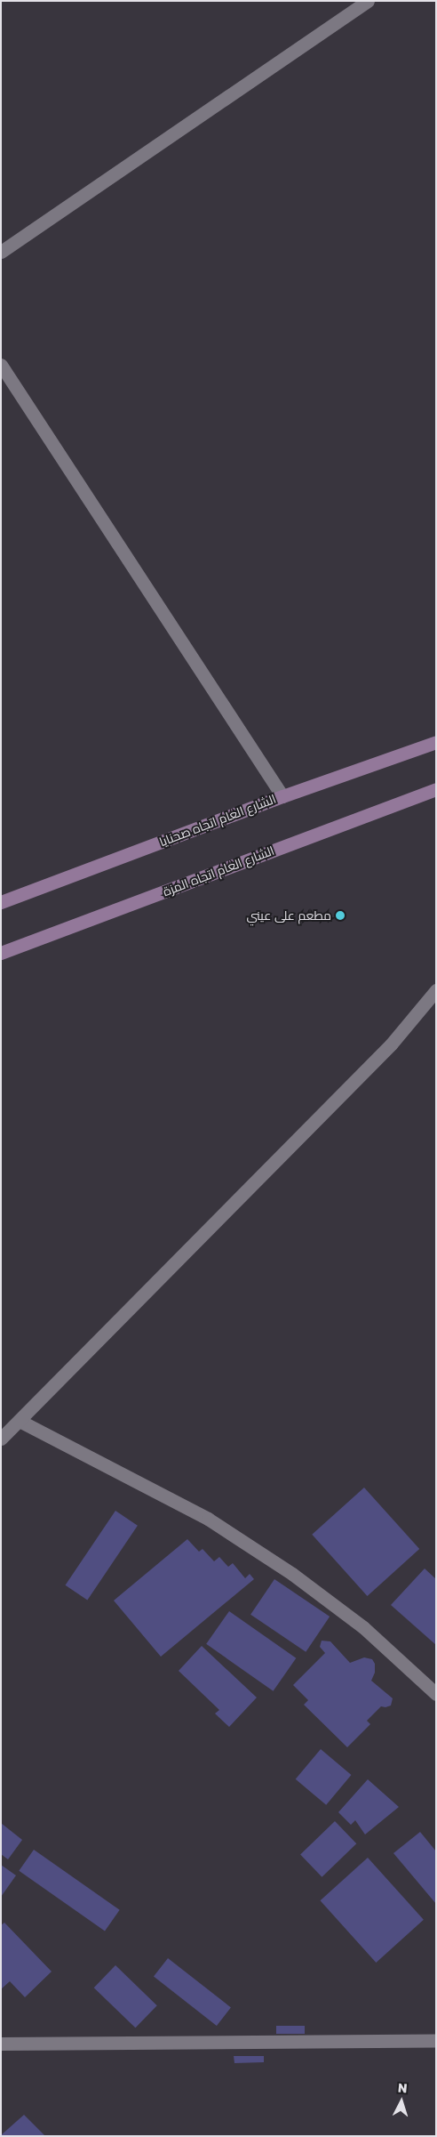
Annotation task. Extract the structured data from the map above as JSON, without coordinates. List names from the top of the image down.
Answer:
{
  "streets": {
    "main road": ["الشارع العام اتجاه صحنايا", "الشارع العام اتجاه المزة"]
  },
  "places": ["مطعم على عيني"],
  "north": "top"
}
